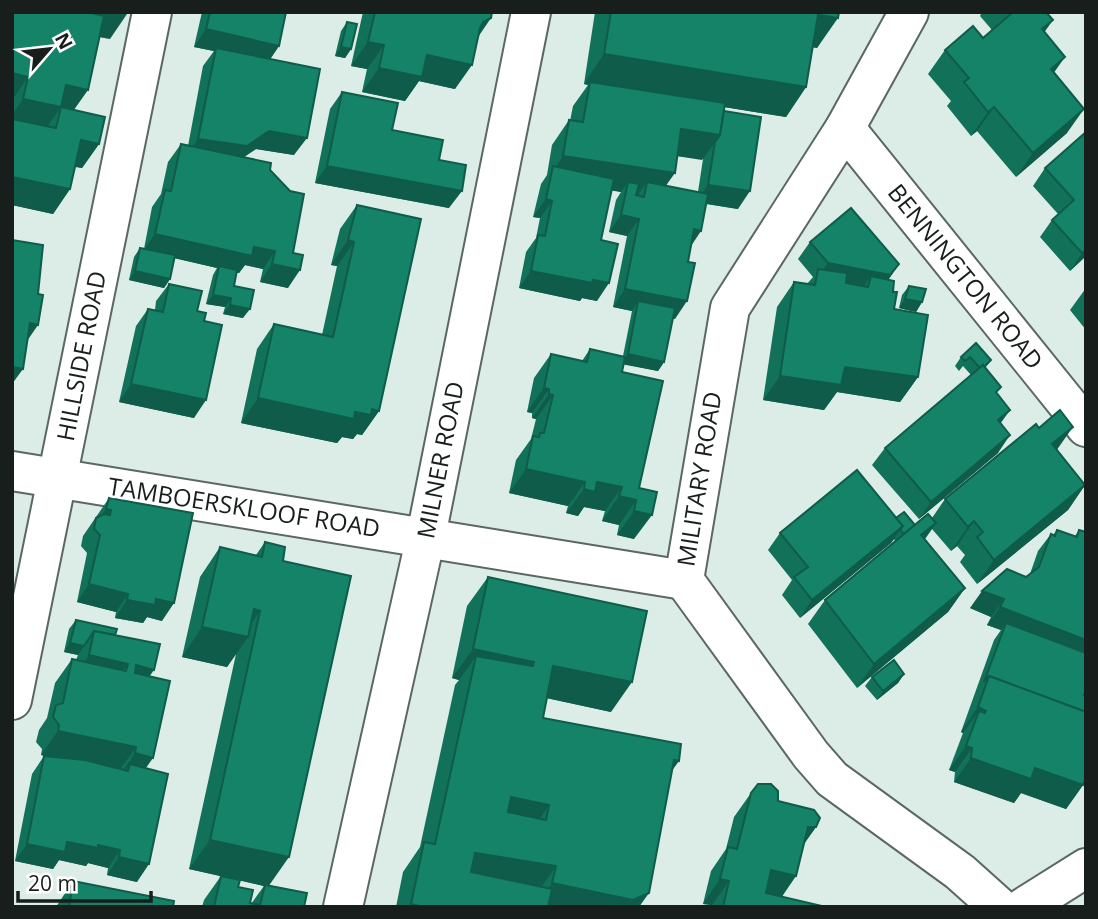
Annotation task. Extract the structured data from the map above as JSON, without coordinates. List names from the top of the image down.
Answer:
{
  "streets": {
    "street": [
      "BENNINGTON ROAD",
      "HILLSIDE ROAD",
      "MILNER ROAD",
      "MILITARY ROAD",
      "TAMBOERSKLOOF ROAD"
    ]
  },
  "crossings": [
    ["BENNINGTON ROAD", "MILITARY ROAD"],
    ["HILLSIDE ROAD", "TAMBOERSKLOOF ROAD"],
    ["MILNER ROAD", "TAMBOERSKLOOF ROAD"],
    ["MILITARY ROAD", "TAMBOERSKLOOF ROAD"]
  ],
  "scale_bar": "20 m",
  "north": "top right"
}
